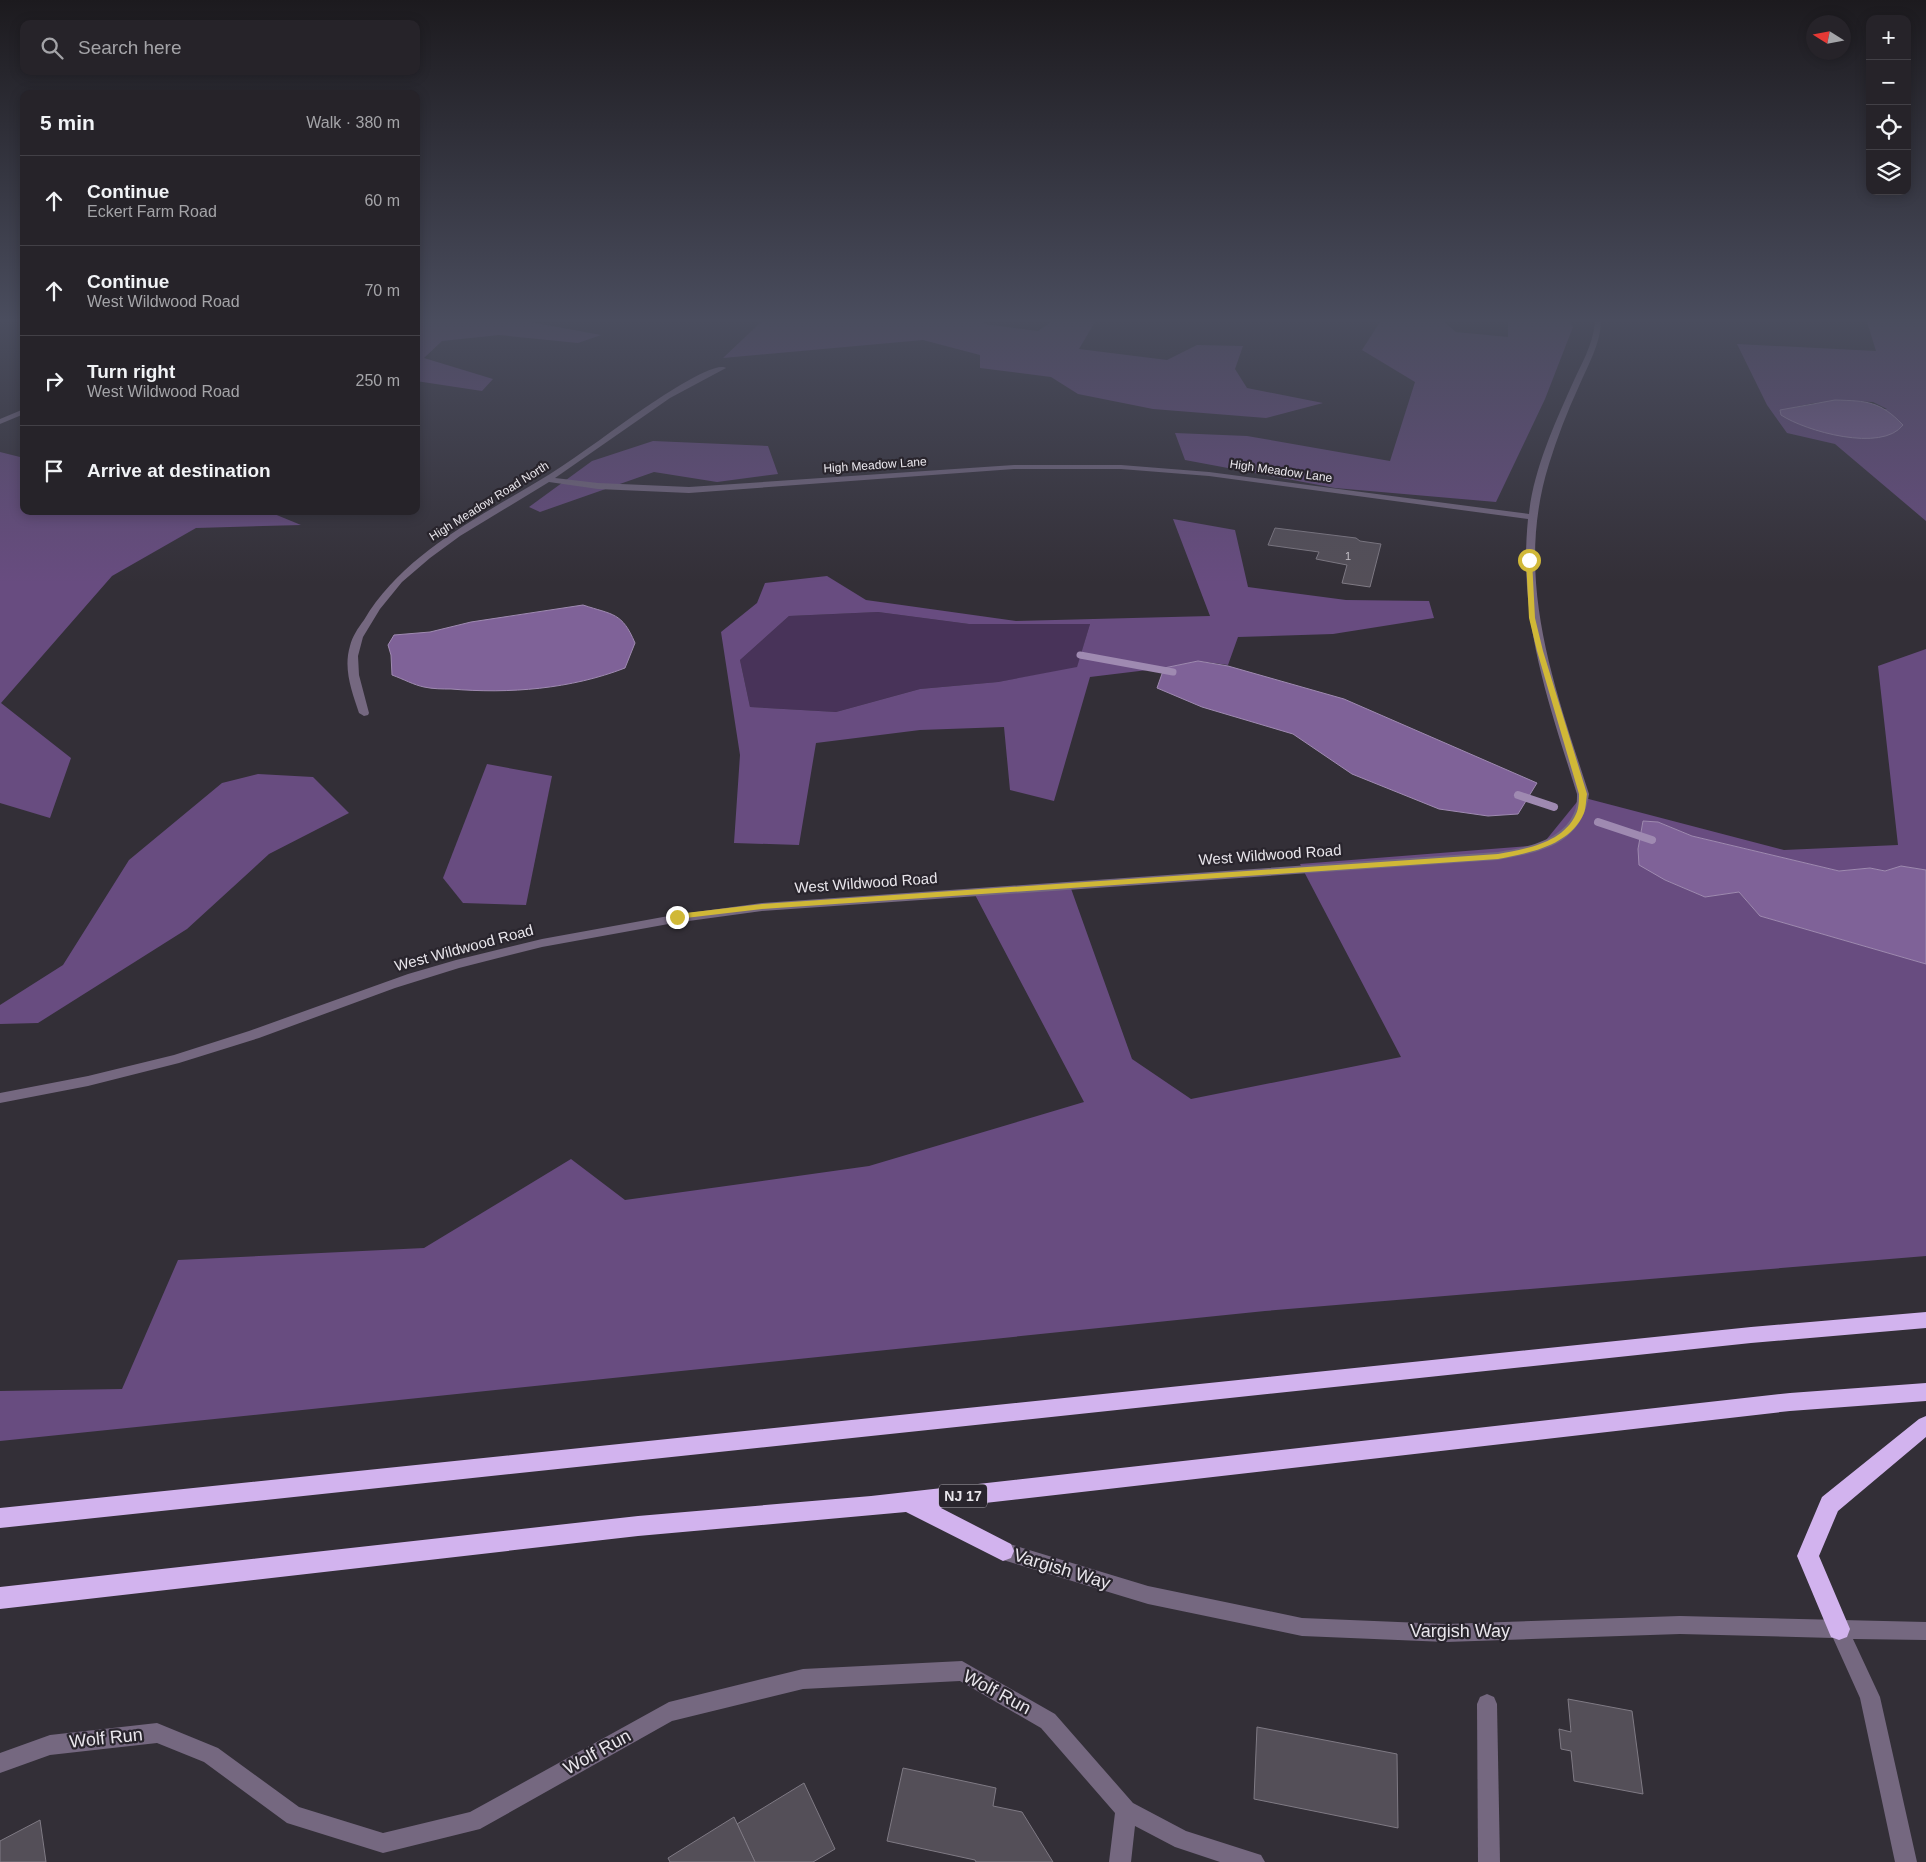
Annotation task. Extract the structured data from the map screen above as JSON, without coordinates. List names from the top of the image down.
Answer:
{
  "streets": {
    "highway": ["NJ 17"],
    "street": [
      "High Meadow Lane",
      "High Meadow Road North",
      "West Wildwood Road",
      "Vargish Way",
      "Wolf Run"
    ]
  },
  "crossings": [
    ["High Meadow Lane", "High Meadow Road North"],
    ["High Meadow Lane", "West Wildwood Road"]
  ],
  "house_numbers": ["1"],
  "north": "left",
  "page": {
    "map_buttons": ["+", "−"],
    "search": "Search here",
    "heading": ["5 min", "Walk · 380 m"],
    "list": [
      ["Continue", "Eckert Farm Road", "60 m"],
      ["Continue", "West Wildwood Road", "70 m"],
      ["Turn right", "West Wildwood Road", "250 m"],
      "Arrive at destination"
    ]
  }
}
